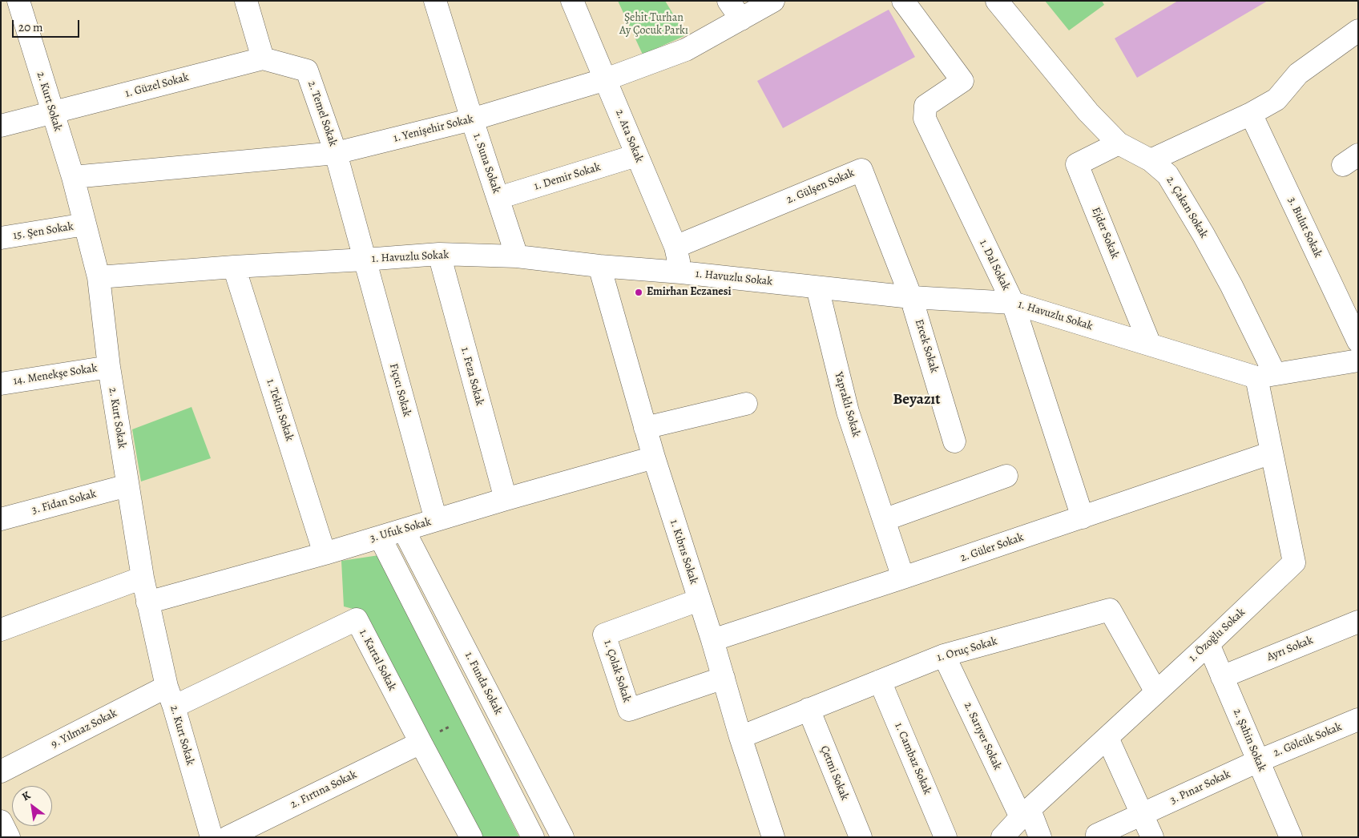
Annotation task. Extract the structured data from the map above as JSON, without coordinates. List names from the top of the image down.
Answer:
{
  "streets": {
    "street": [
      "1. Güzel Sokak",
      "2. Kurt Sokak",
      "2. Temel Sokak",
      "1. Yenişehir Sokak",
      "2. Ata Sokak",
      "1. Suna Sokak",
      "1. Demir Sokak",
      "2. Gülşen Sokak",
      "2. Çakan Sokak",
      "3. Bulut Sokak",
      "15. Şen Sokak",
      "Ejder Sokak",
      "1. Havuzlu Sokak",
      "1. Dal Sokak",
      "Ercek Sokak",
      "14. Menekşe Sokak",
      "1. Feza Sokak",
      "Fıçıcı Sokak",
      "Yapraklı Sokak",
      "1. Tekin Sokak",
      "3. Fidan Sokak",
      "3. Ufuk Sokak",
      "2. Güler Sokak",
      "1. Kıbrıs Sokak",
      "1. Özoğlu Sokak",
      "Ayrı Sokak",
      "1. Oruç Sokak",
      "1. Kartal Sokak",
      "1. Çolak Sokak",
      "1. Funda Sokak",
      "9. Yılmaz Sokak",
      "2. Sarıyer Sokak",
      "2. Şahin Sokak",
      "2. Gölcük Sokak",
      "1. Cambaz Sokak",
      "Çetmi Sokak",
      "3. Pınar Sokak",
      "2. Fırtına Sokak"
    ]
  },
  "crossings": [
    ["1. Güzel Sokak", "2. Kurt Sokak"],
    ["1. Güzel Sokak", "2. Temel Sokak"],
    ["2. Kurt Sokak", "1. Yenişehir Sokak"],
    ["2. Kurt Sokak", "15. Şen Sokak"],
    ["2. Kurt Sokak", "1. Havuzlu Sokak"],
    ["2. Kurt Sokak", "14. Menekşe Sokak"],
    ["2. Kurt Sokak", "3. Fidan Sokak"],
    ["2. Kurt Sokak", "3. Ufuk Sokak"],
    ["2. Kurt Sokak", "1. Kartal Sokak"],
    ["2. Kurt Sokak", "9. Yılmaz Sokak"],
    ["2. Temel Sokak", "1. Yenişehir Sokak"],
    ["2. Temel Sokak", "1. Havuzlu Sokak"],
    ["2. Temel Sokak", "Fıçıcı Sokak"],
    ["1. Yenişehir Sokak", "2. Ata Sokak"],
    ["1. Yenişehir Sokak", "1. Suna Sokak"],
    ["2. Ata Sokak", "1. Demir Sokak"],
    ["2. Ata Sokak", "2. Gülşen Sokak"],
    ["2. Ata Sokak", "1. Havuzlu Sokak"],
    ["1. Suna Sokak", "1. Demir Sokak"],
    ["1. Suna Sokak", "1. Havuzlu Sokak"],
    ["2. Gülşen Sokak", "1. Havuzlu Sokak"],
    ["2. Gülşen Sokak", "Ercek Sokak"],
    ["2. Çakan Sokak", "Ejder Sokak"],
    ["2. Çakan Sokak", "1. Havuzlu Sokak"],
    ["2. Çakan Sokak", "1. Özoğlu Sokak"],
    ["Ejder Sokak", "1. Havuzlu Sokak"],
    ["1. Havuzlu Sokak", "1. Dal Sokak"],
    ["1. Havuzlu Sokak", "Ercek Sokak"],
    ["1. Havuzlu Sokak", "1. Feza Sokak"],
    ["1. Havuzlu Sokak", "Fıçıcı Sokak"],
    ["1. Havuzlu Sokak", "Yapraklı Sokak"],
    ["1. Havuzlu Sokak", "1. Tekin Sokak"],
    ["1. Havuzlu Sokak", "1. Kıbrıs Sokak"],
    ["1. Havuzlu Sokak", "1. Özoğlu Sokak"],
    ["1. Dal Sokak", "2. Güler Sokak"],
    ["1. Feza Sokak", "3. Ufuk Sokak"],
    ["Fıçıcı Sokak", "3. Ufuk Sokak"],
    ["Yapraklı Sokak", "2. Güler Sokak"],
    ["1. Tekin Sokak", "3. Ufuk Sokak"],
    ["3. Ufuk Sokak", "1. Kıbrıs Sokak"],
    ["3. Ufuk Sokak", "1. Funda Sokak"],
    ["2. Güler Sokak", "1. Kıbrıs Sokak"],
    ["2. Güler Sokak", "1. Özoğlu Sokak"],
    ["1. Kıbrıs Sokak", "1. Oruç Sokak"],
    ["1. Kıbrıs Sokak", "1. Çolak Sokak"],
    ["1. Özoğlu Sokak", "1. Oruç Sokak"],
    ["1. Özoğlu Sokak", "2. Sarıyer Sokak"],
    ["1. Özoğlu Sokak", "2. Şahin Sokak"],
    ["Ayrı Sokak", "2. Şahin Sokak"],
    ["1. Oruç Sokak", "2. Sarıyer Sokak"],
    ["1. Oruç Sokak", "1. Cambaz Sokak"],
    ["1. Oruç Sokak", "Çetmi Sokak"],
    ["1. Kartal Sokak", "2. Fırtına Sokak"],
    ["2. Şahin Sokak", "2. Gölcük Sokak"],
    ["2. Şahin Sokak", "3. Pınar Sokak"],
    ["2. Gölcük Sokak", "3. Pınar Sokak"]
  ],
  "districts": ["Beyazıt"],
  "parks": ["Şehit Turhan Ay Çocuk Parkı"],
  "places": ["Emirhan Eczanesi"],
  "scale_bar": "20 m",
  "north": "top left"
}
